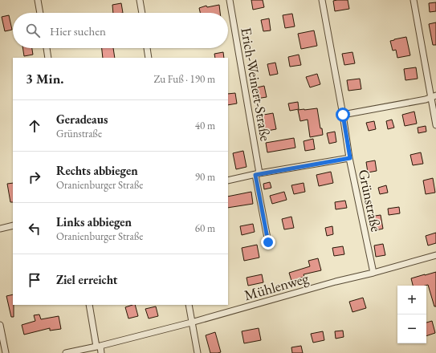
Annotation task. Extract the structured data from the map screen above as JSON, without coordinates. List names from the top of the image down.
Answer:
{
  "streets": {
    "street": ["Erich-Weinert-Straße", "Grünstraße", "Mühlenweg"]
  },
  "crossings": [
    ["Grünstraße", "Mühlenweg"]
  ],
  "page": {
    "search": "Hier suchen",
    "heading": ["3 Min.", "Zu Fuß · 190 m"],
    "list": [
      ["Geradeaus", "Grünstraße", "40 m"],
      ["Rechts abbiegen", "Oranienburger Straße", "90 m"],
      ["Links abbiegen", "Oranienburger Straße", "60 m"],
      "Ziel erreicht"
    ],
    "map_buttons": ["+", "−"]
  }
}
